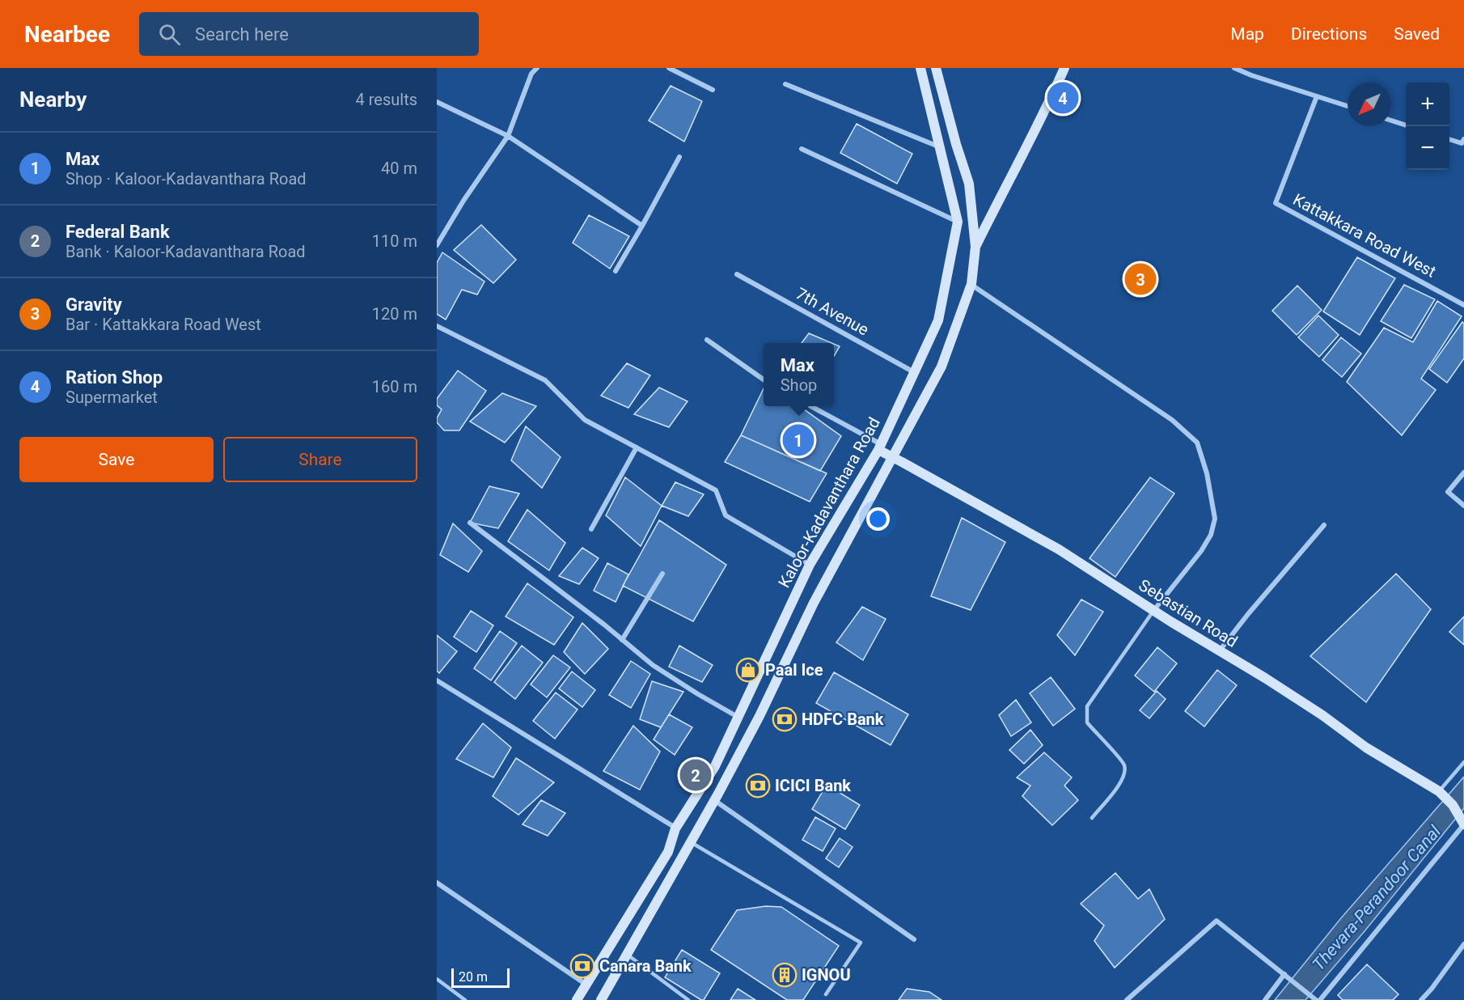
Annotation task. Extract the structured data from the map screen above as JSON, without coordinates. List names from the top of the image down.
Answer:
{
  "streets": {
    "main road": ["Kaloor-Kadavanthara Road", "Sebastian Road"],
    "street": ["Kattakkara Road West", "7th Avenue"]
  },
  "crossings": [
    ["7th Avenue", "Kaloor-Kadavanthara Road"],
    ["Kaloor-Kadavanthara Road", "Sebastian Road"]
  ],
  "water": ["Thevara-Perandoor Canal"],
  "places": {
    "shop": ["Paal Ice"],
    "bank": ["HDFC Bank", "ICICI Bank", "Canara Bank"],
    "building": ["IGNOU"]
  },
  "scale_bar": "20 m",
  "north": "bottom left",
  "page": {
    "header": "Nearbee",
    "search": "Search here",
    "nav": ["Map", "Directions", "Saved"],
    "heading": ["Nearby", "4 results"],
    "pins": [
      "4",
      "3",
      "1",
      "2"
    ],
    "map_buttons": ["+", "−"],
    "list": [
      {
        "mark": "1",
        "name": "Max",
        "note": "Shop · Kaloor-Kadavanthara Road",
        "value": "40 m"
      },
      {
        "mark": "2",
        "name": "Federal Bank",
        "note": "Bank · Kaloor-Kadavanthara Road",
        "value": "110 m"
      },
      {
        "mark": "3",
        "name": "Gravity",
        "note": "Bar · Kattakkara Road West",
        "value": "120 m"
      },
      {
        "mark": "4",
        "name": "Ration Shop",
        "note": "Supermarket",
        "value": "160 m"
      }
    ],
    "popup": ["Max", "Shop"],
    "buttons": ["Save", "Share"],
    "scale": "20 m"
  }
}
